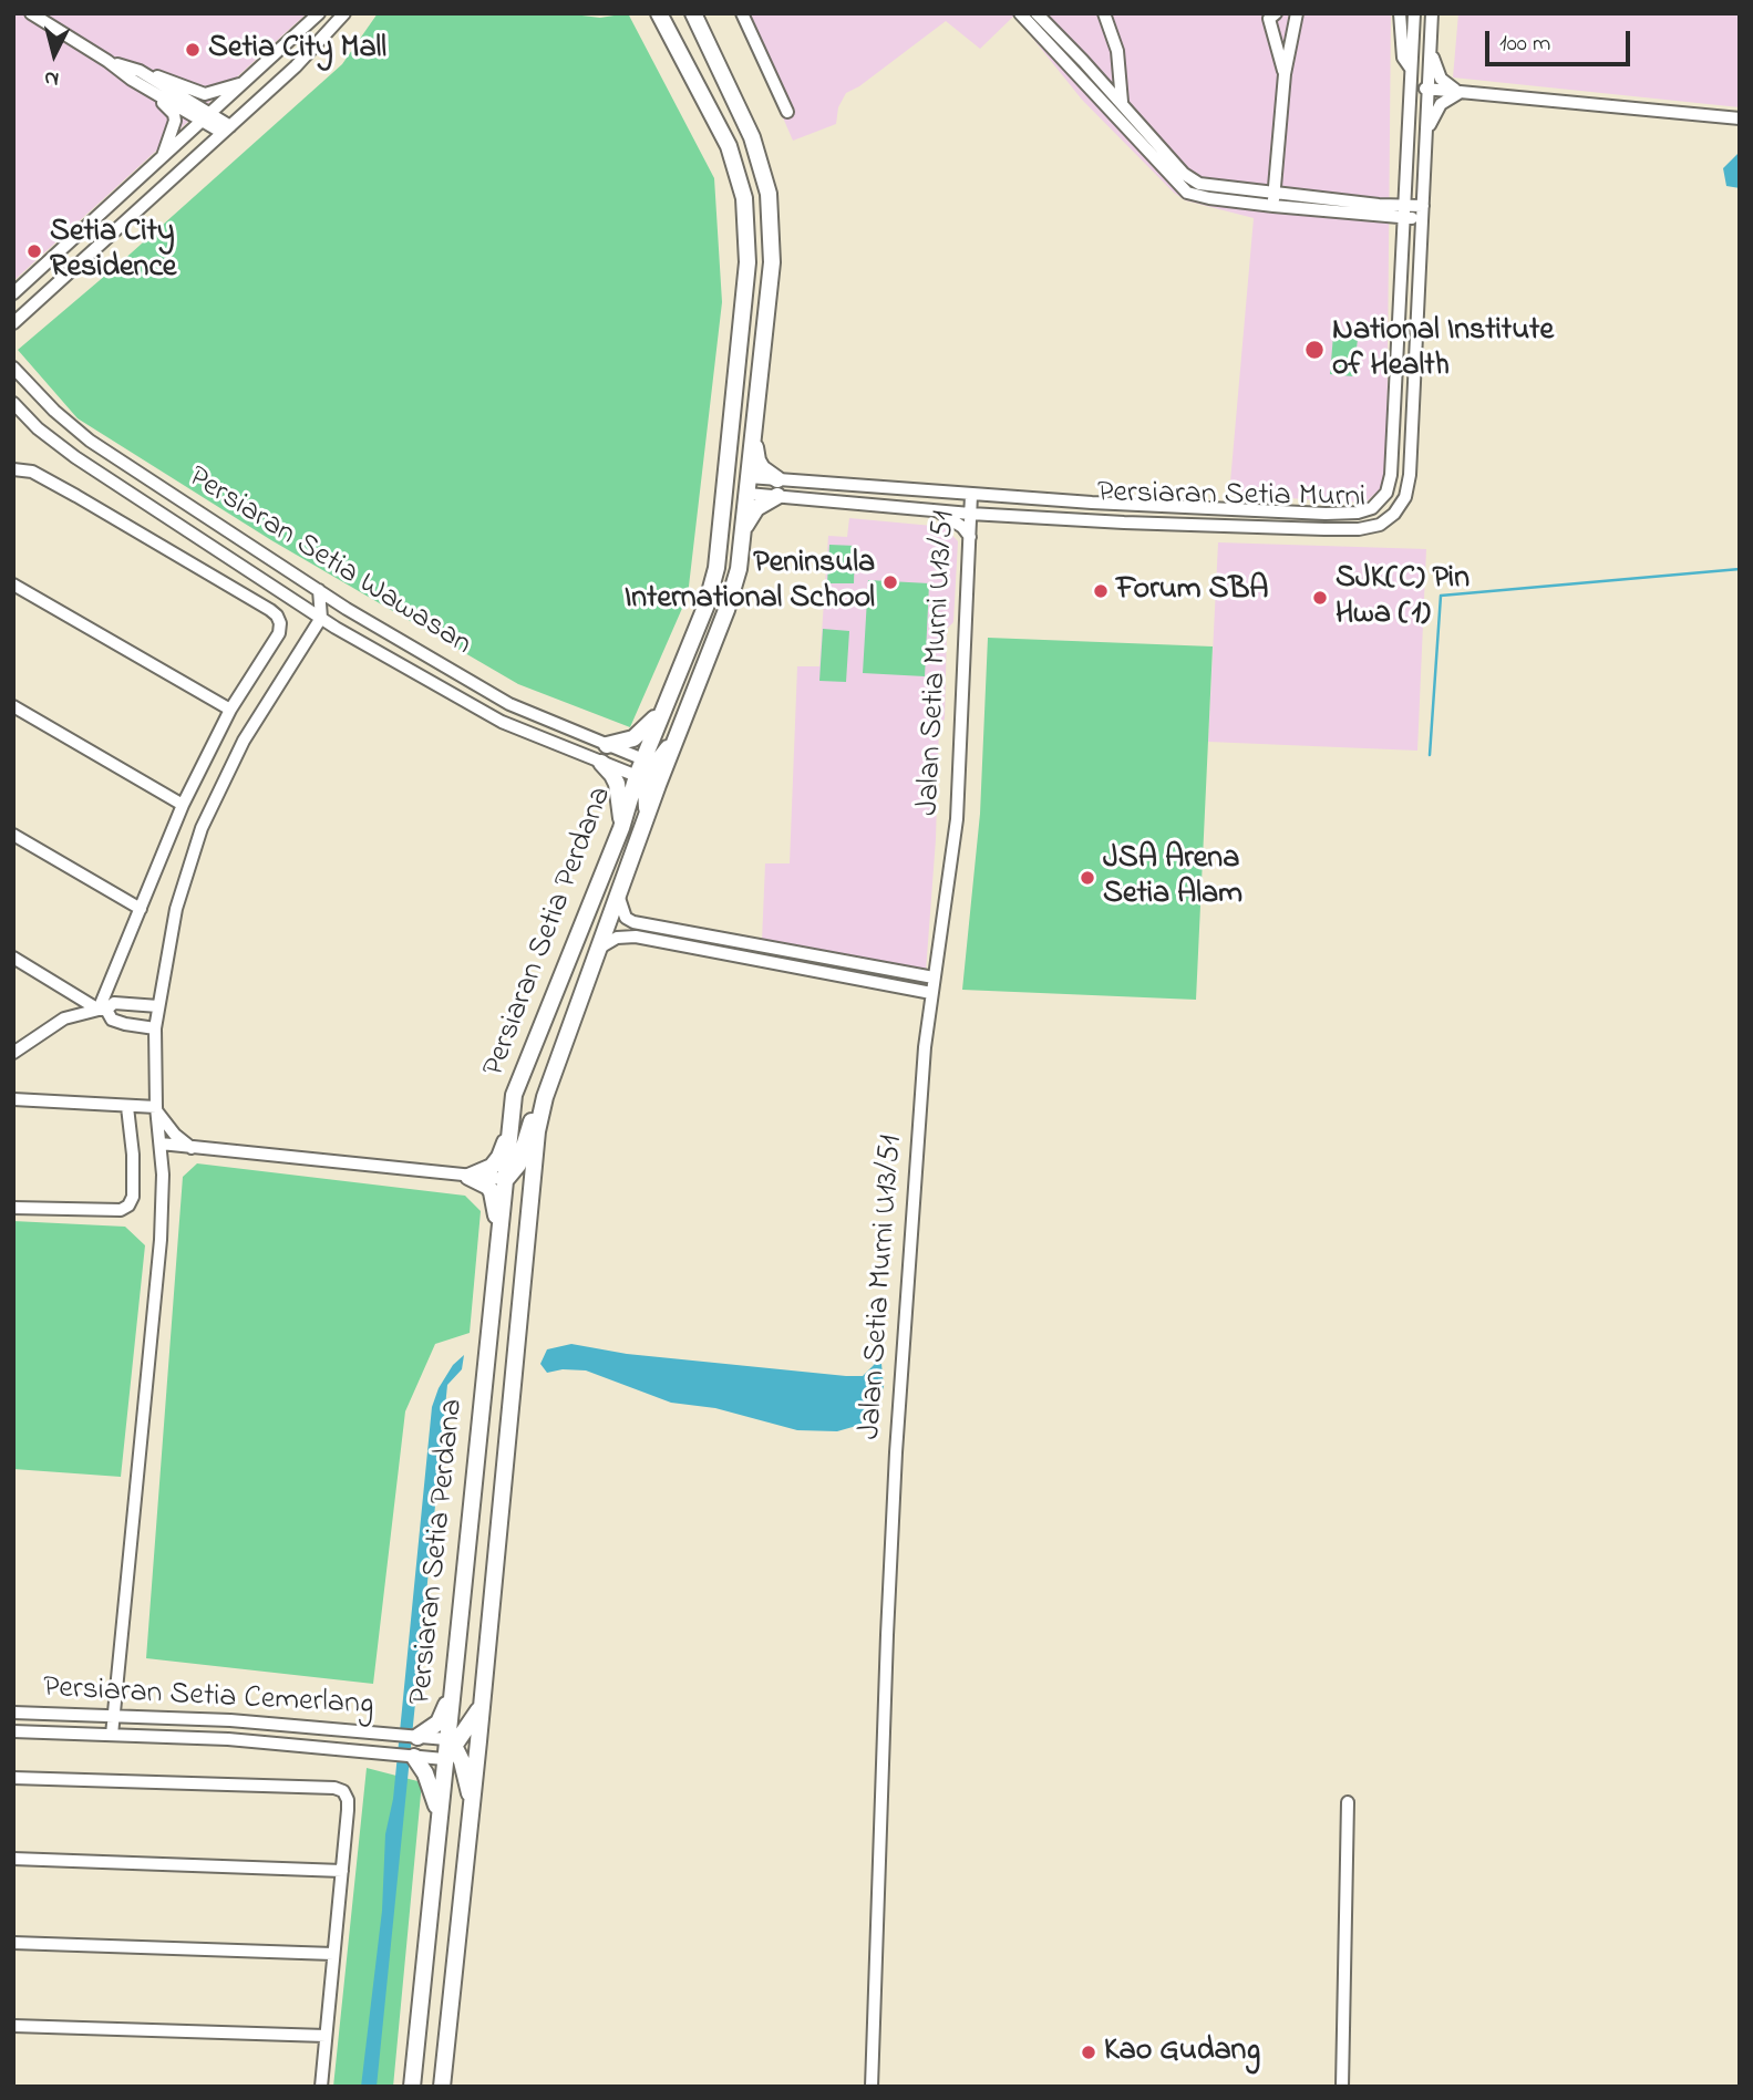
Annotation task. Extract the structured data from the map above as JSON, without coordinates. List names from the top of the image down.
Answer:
{
  "streets": {
    "main road": ["Persiaran Setia Perdana"],
    "street": [
      "Persiaran Setia Murni",
      "Persiaran Setia Wawasan",
      "Jalan Setia Murni U13/51",
      "Persiaran Setia Cemerlang"
    ]
  },
  "crossings": [
    ["Persiaran Setia Murni", "Jalan Setia Murni U13/51"],
    ["Persiaran Setia Murni", "Persiaran Setia Perdana"],
    ["Persiaran Setia Wawasan", "Persiaran Setia Perdana"],
    ["Persiaran Setia Perdana", "Persiaran Setia Cemerlang"]
  ],
  "places": [
    "Setia City Mall",
    "Setia City Residence",
    "National Institute of Health",
    "Peninsula International School",
    "Forum SBA",
    "SJK(C) Pin Hwa (1)",
    "JSA Arena Setia Alam",
    "Kao Gudang"
  ],
  "scale_bar": "100 m",
  "north": "bottom"
}
